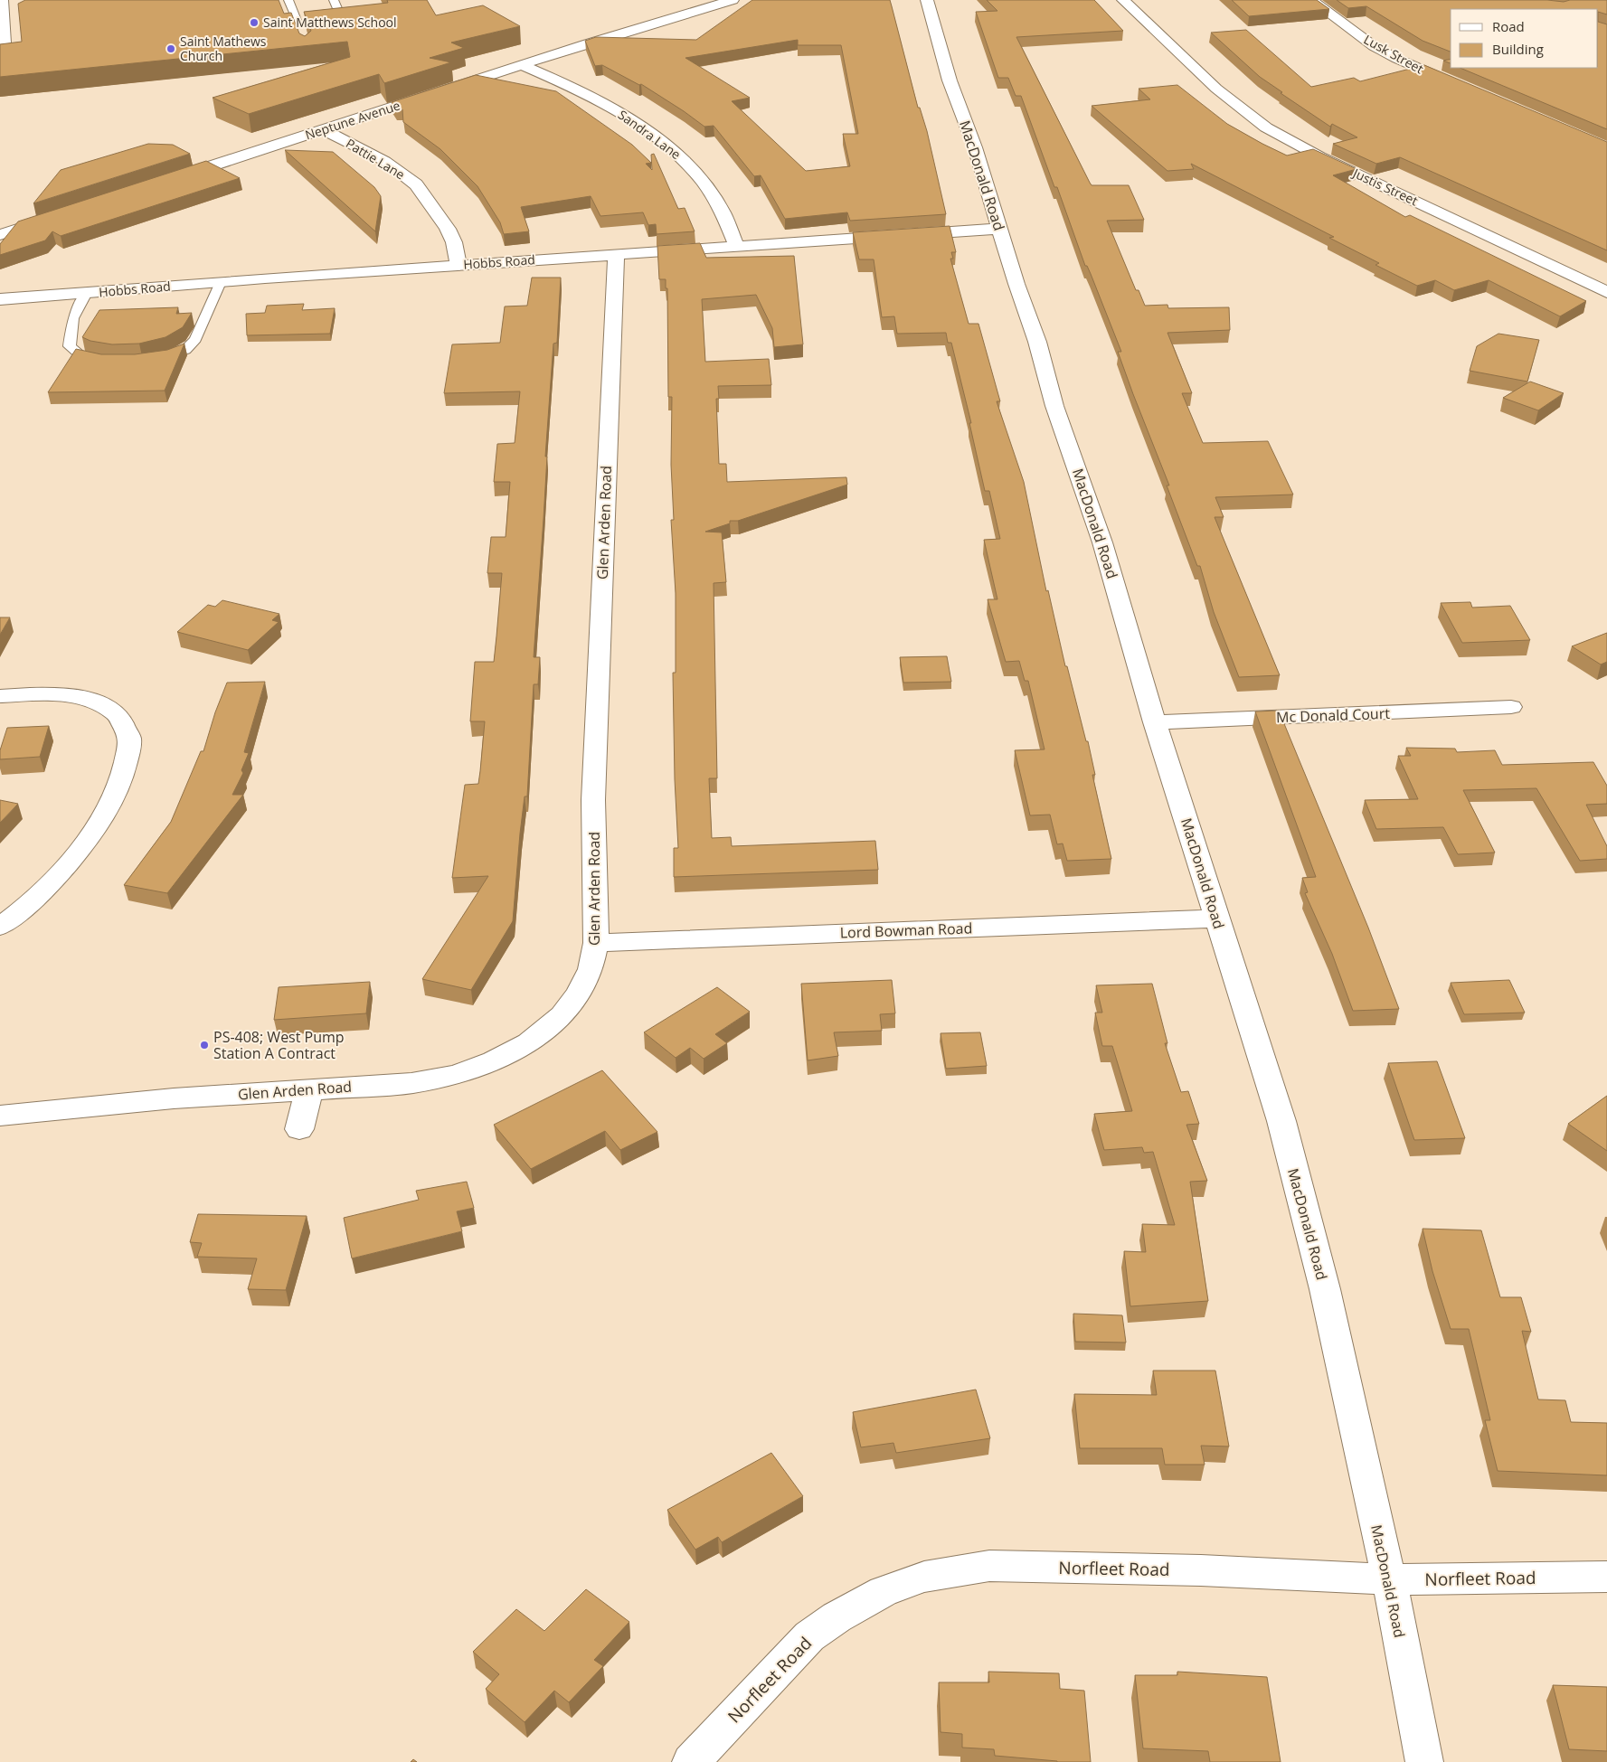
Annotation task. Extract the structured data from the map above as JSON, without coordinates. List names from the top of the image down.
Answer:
{
  "streets": {
    "street": [
      "Lusk Street",
      "Neptune Avenue",
      "Sandra Lane",
      "Pattie Lane",
      "MacDonald Road",
      "Justis Street",
      "Hobbs Road",
      "Glen Arden Road",
      "Mc Donald Court",
      "Lord Bowman Road",
      "Norfleet Road"
    ]
  },
  "crossings": [
    ["Neptune Avenue", "Sandra Lane"],
    ["Neptune Avenue", "Pattie Lane"],
    ["Sandra Lane", "Hobbs Road"],
    ["Pattie Lane", "Hobbs Road"],
    ["MacDonald Road", "Hobbs Road"],
    ["MacDonald Road", "Mc Donald Court"],
    ["MacDonald Road", "Lord Bowman Road"],
    ["MacDonald Road", "Norfleet Road"],
    ["Hobbs Road", "Glen Arden Road"],
    ["Glen Arden Road", "Lord Bowman Road"]
  ],
  "places": ["Saint Matthews School", "Saint Mathews Church", "PS-408; West Pump Station A Contract"],
  "legend": ["Road", "Building"]
}
